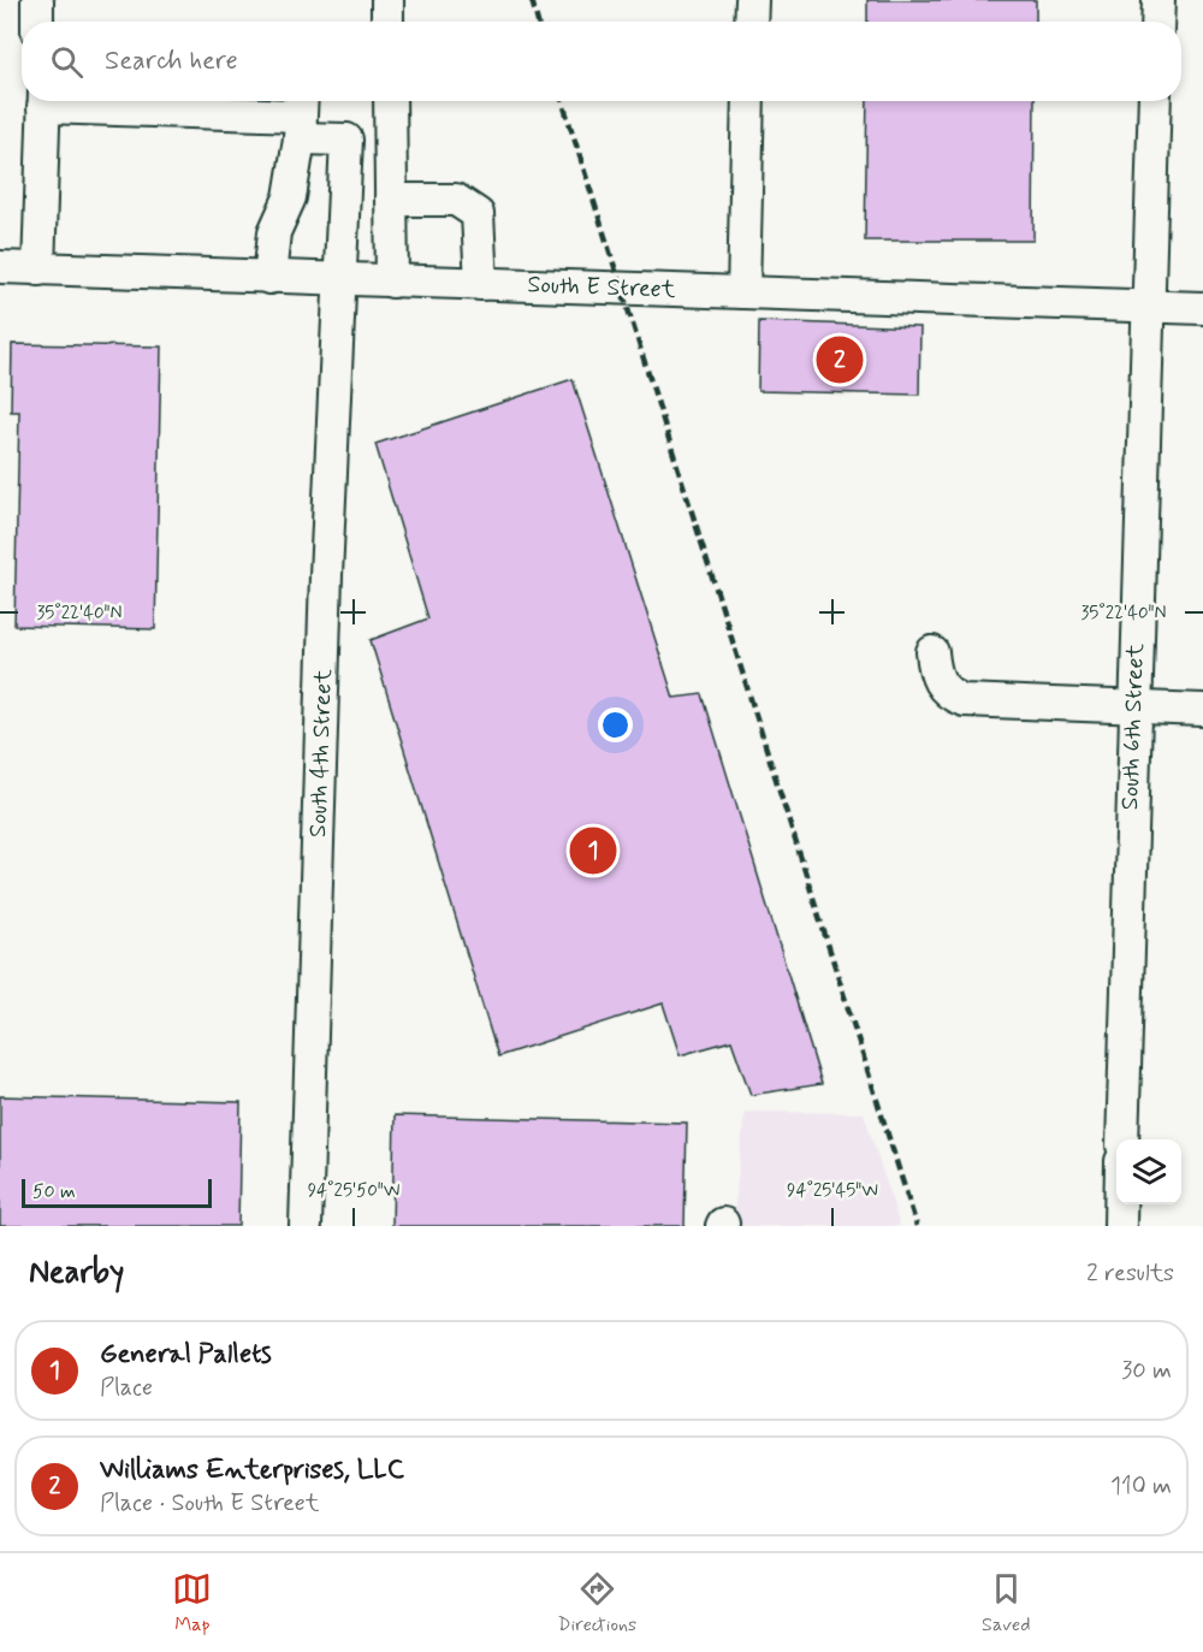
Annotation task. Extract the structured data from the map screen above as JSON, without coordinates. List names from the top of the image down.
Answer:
{
  "streets": {
    "street": ["South E Street", "South 6th Street", "South 4th Street"]
  },
  "crossings": [
    ["South E Street", "South 6th Street"],
    ["South E Street", "South 4th Street"]
  ],
  "scale_bar": "50 m",
  "page": {
    "search": "Search here",
    "pins": ["2", "1"],
    "scale": "50 m",
    "heading": ["Nearby", "2 results"],
    "list": [
      {
        "mark": "1",
        "name": "General Pallets",
        "note": "Place",
        "value": "30 m"
      },
      {
        "mark": "2",
        "name": "Williams Enterprises, LLC",
        "note": "Place · South E Street",
        "value": "110 m"
      }
    ],
    "nav": ["Map", "Directions", "Saved"]
  },
  "coordinates": ["35°22'40\"N", "94°25'50\"W", "94°25'45\"W"]
}
